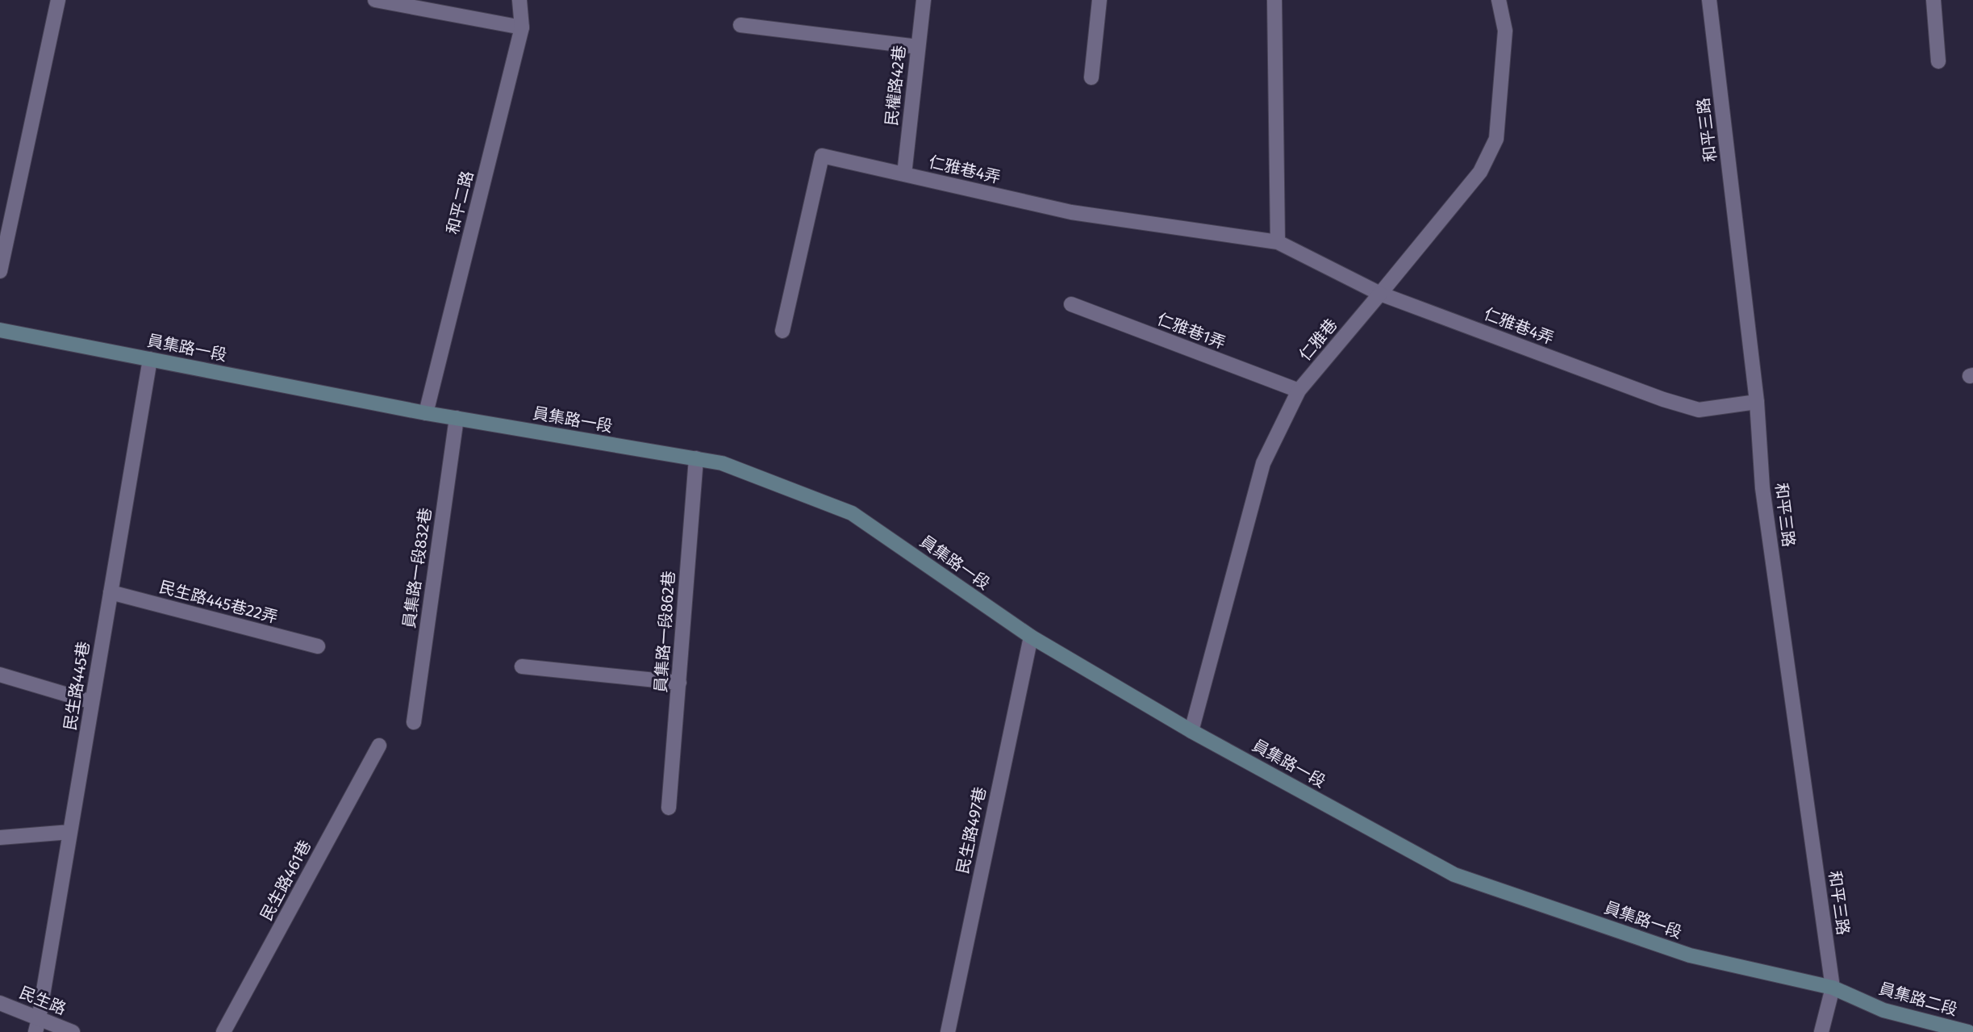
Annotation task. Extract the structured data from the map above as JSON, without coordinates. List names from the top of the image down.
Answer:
{
  "streets": {
    "street": [
      "民權路42巷",
      "和平三路",
      "仁雅巷4弄",
      "和平二路",
      "仁雅巷1弄",
      "仁雅巷",
      "員集路一段",
      "員集路一段832巷",
      "民生路445巷22弄",
      "員集路一段862巷",
      "民生路445巷",
      "民生路497巷",
      "民生路461巷",
      "員集路二段",
      "民生路"
    ]
  },
  "crossings": [
    ["民權路42巷", "仁雅巷4弄"],
    ["和平三路", "仁雅巷4弄"],
    ["和平三路", "員集路一段"],
    ["和平三路", "員集路二段"],
    ["仁雅巷4弄", "仁雅巷"],
    ["和平二路", "員集路一段"],
    ["仁雅巷1弄", "仁雅巷"],
    ["仁雅巷", "員集路一段"],
    ["員集路一段", "員集路一段832巷"],
    ["員集路一段", "員集路一段862巷"],
    ["員集路一段", "民生路445巷"],
    ["員集路一段", "民生路497巷"],
    ["員集路一段", "員集路二段"],
    ["民生路445巷22弄", "民生路445巷"],
    ["民生路445巷", "民生路"]
  ]
}
